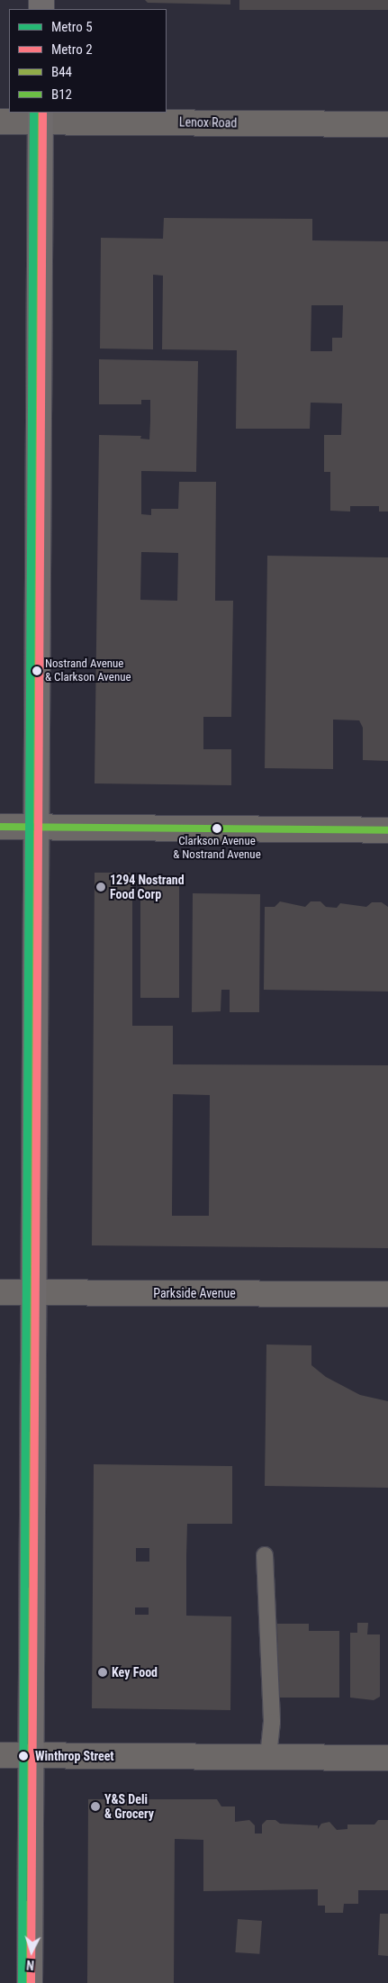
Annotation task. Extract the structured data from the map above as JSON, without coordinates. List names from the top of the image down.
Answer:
{
  "streets": {
    "street": ["Lenox Road", "Parkside Avenue"]
  },
  "places": [
    "Nostrand Avenue & Clarkson Avenue",
    "Clarkson Avenue & Nostrand Avenue",
    "1294 Nostrand Food Corp",
    "Key Food",
    "Winthrop Street",
    "Y&S Deli & Grocery"
  ],
  "lines": [
    "metro line 5",
    "metro line 2",
    "transit line B44",
    "transit line B12"
  ],
  "legend": [
    "Metro 5",
    "Metro 2",
    "B44",
    "B12"
  ],
  "north": "bottom"
}
